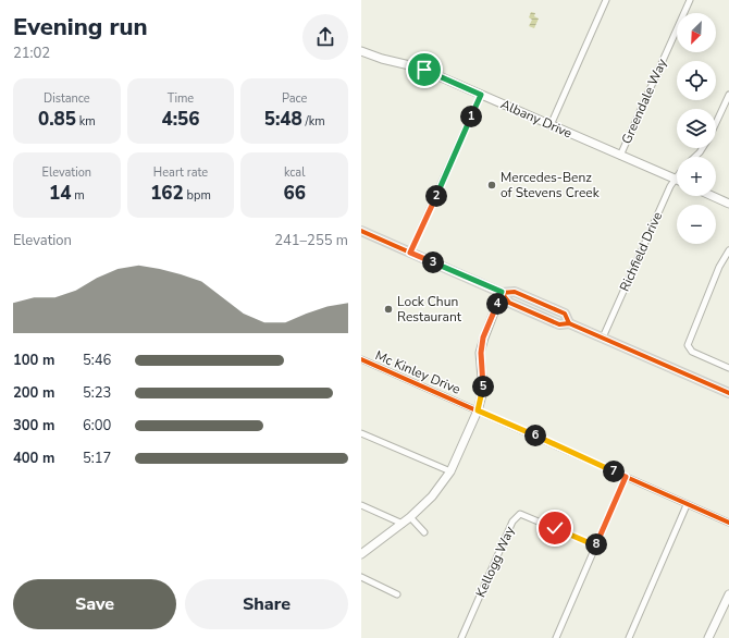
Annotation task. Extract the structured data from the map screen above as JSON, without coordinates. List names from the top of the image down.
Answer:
{
  "streets": {
    "street": [
      "Greendale Way",
      "Albany Drive",
      "Richfield Drive",
      "Mc Kinley Drive",
      "Kellogg Way"
    ]
  },
  "crossings": [
    ["Greendale Way", "Albany Drive"],
    ["Albany Drive", "Richfield Drive"]
  ],
  "places": ["Mercedes-Benz of Stevens Creek", "Lock Chun Restaurant"],
  "north": "bottom left",
  "page": {
    "heading": ["Evening run", "21:02"],
    "map_buttons": ["+", "−"],
    "stats": [
      ["Distance", "0.85 km"],
      ["Time", "4:56"],
      ["Pace", "5:48 /km"],
      ["Elevation", "14 m"],
      ["Heart rate", "162 bpm"],
      ["kcal", "66"]
    ],
    "pins": [
      "1",
      "2",
      "3",
      "4",
      "5",
      "6",
      "7",
      "8"
    ],
    "chart": ["Elevation", "241–255 m"],
    "list": [
      {
        "name": "100 m",
        "note": "5:46"
      },
      {
        "name": "200 m",
        "note": "5:23"
      },
      {
        "name": "300 m",
        "note": "6:00"
      },
      {
        "name": "400 m",
        "note": "5:17"
      }
    ],
    "buttons": ["Save", "Share"]
  }
}
